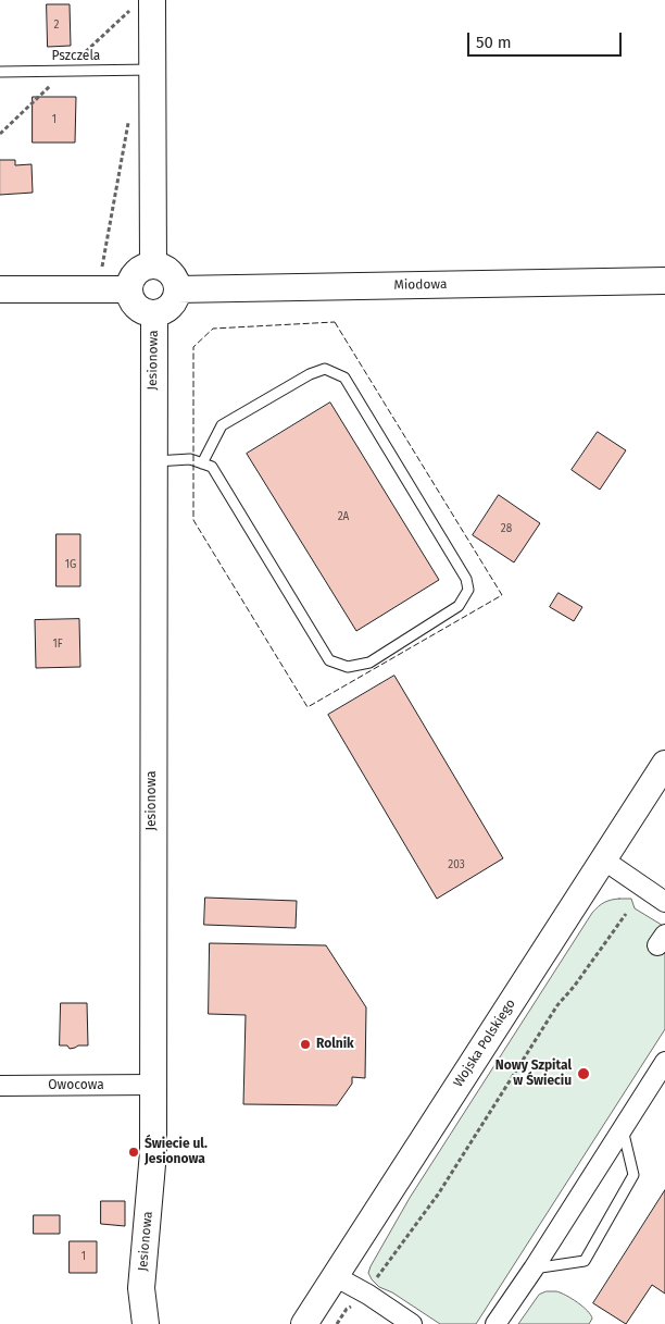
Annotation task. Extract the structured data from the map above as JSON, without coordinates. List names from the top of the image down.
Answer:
{
  "streets": {
    "street": [
      "Miodowa",
      "Jesionowa",
      "Wojska Polskiego",
      "Owocowa"
    ],
    "lane": ["Pszczela"]
  },
  "crossings": [
    ["Miodowa", "Jesionowa"],
    ["Jesionowa", "Owocowa"]
  ],
  "places": ["Rolnik", "Nowy Szpital w Świeciu", "Świecie ul. Jesionowa"],
  "house_numbers": [
    "2",
    "1",
    "2A",
    "28",
    "1G",
    "1F",
    "203",
    "1"
  ],
  "scale_bar": "50 m"
}
